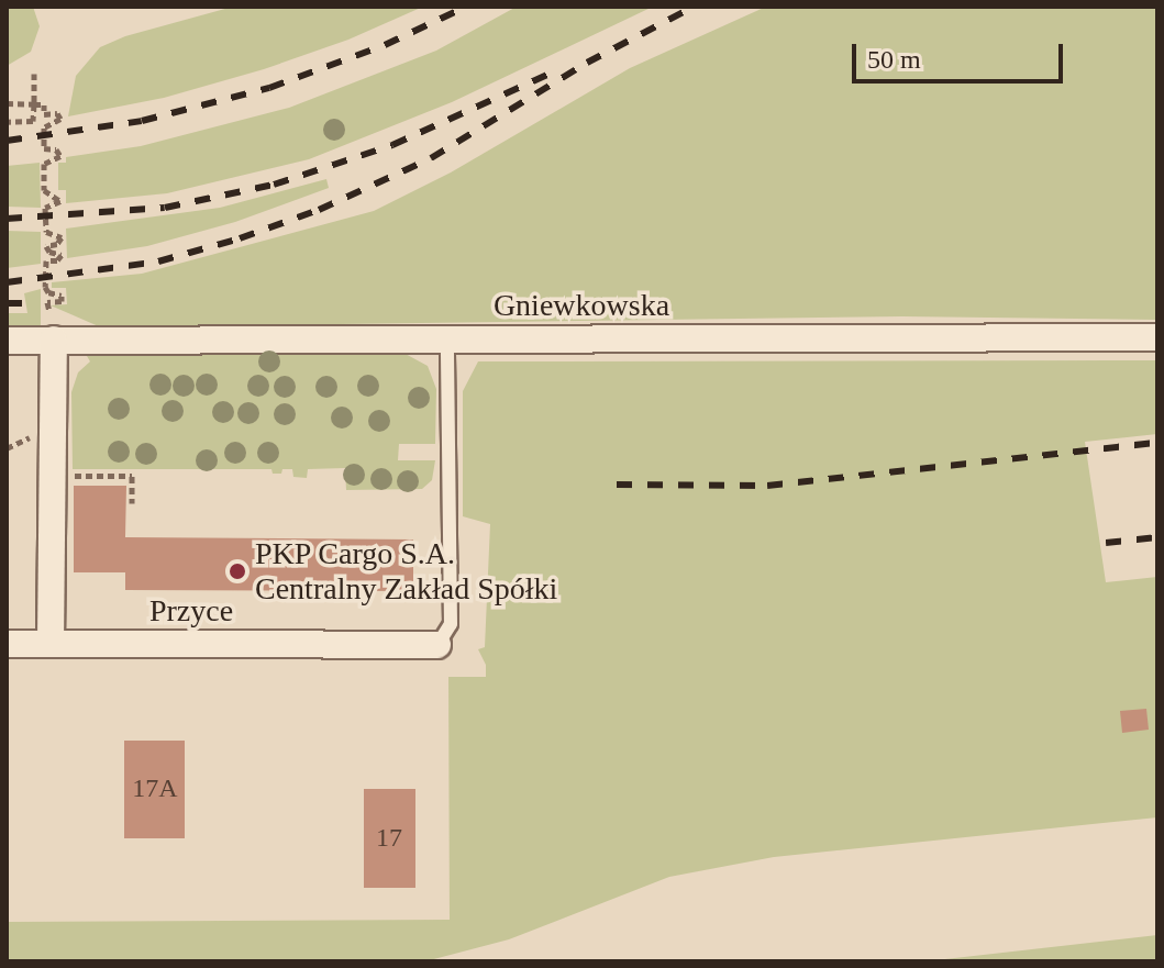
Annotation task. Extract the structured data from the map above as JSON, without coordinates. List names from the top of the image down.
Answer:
{
  "streets": {
    "street": ["Gniewkowska", "Przyce"]
  },
  "places": ["PKP Cargo S.A. Centralny Zakład Spółki"],
  "house_numbers": ["17A", "17"],
  "scale_bar": "50 m"
}
